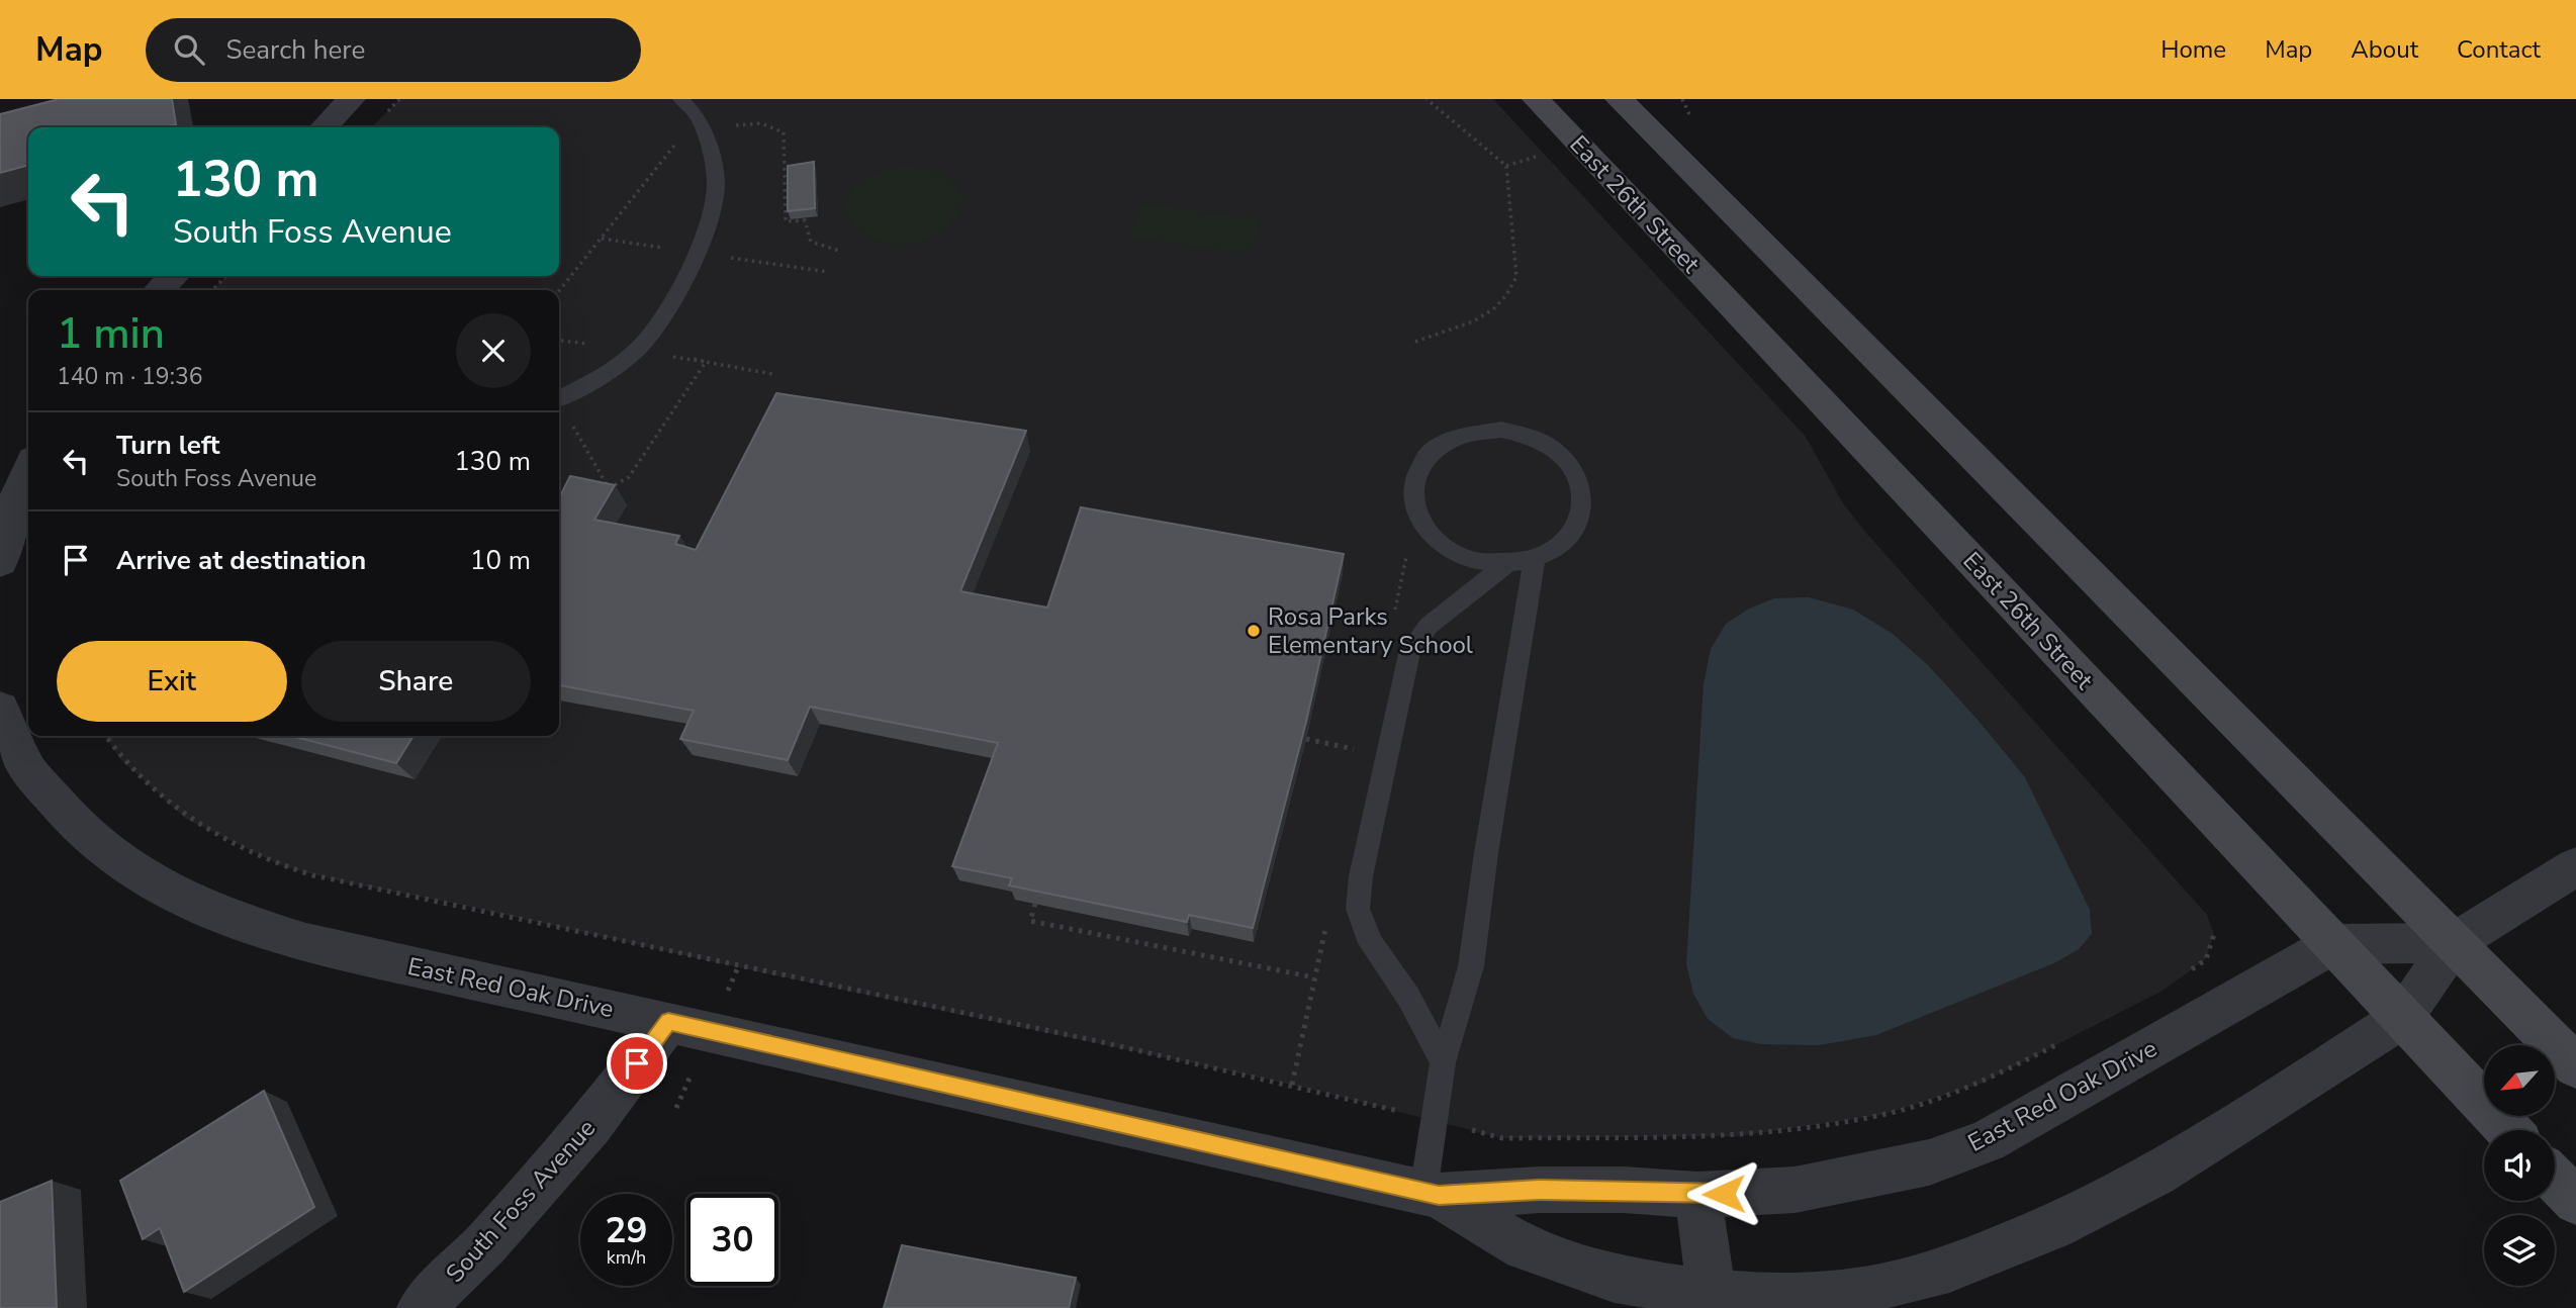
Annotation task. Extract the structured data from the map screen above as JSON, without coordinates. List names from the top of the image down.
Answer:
{
  "streets": {
    "main road": ["East 26th Street"],
    "street": ["East Red Oak Drive", "South Foss Avenue"]
  },
  "crossings": [
    ["East 26th Street", "East Red Oak Drive"],
    ["East Red Oak Drive", "South Foss Avenue"]
  ],
  "places": ["Rosa Parks Elementary School"],
  "north": "bottom left",
  "page": {
    "header": "Map",
    "search": "Search here",
    "nav": [
      "Home",
      "Map",
      "About",
      "Contact"
    ],
    "turn": ["130 m", "South Foss Avenue"],
    "heading": ["1 min", "140 m · 19:36"],
    "list": [
      {
        "name": "Turn left",
        "note": "South Foss Avenue",
        "value": "130 m"
      },
      {
        "name": "Arrive at destination",
        "value": "10 m"
      }
    ],
    "buttons": ["Exit", "Share"],
    "speed": "29 km/h",
    "limit": "30"
  }
}
